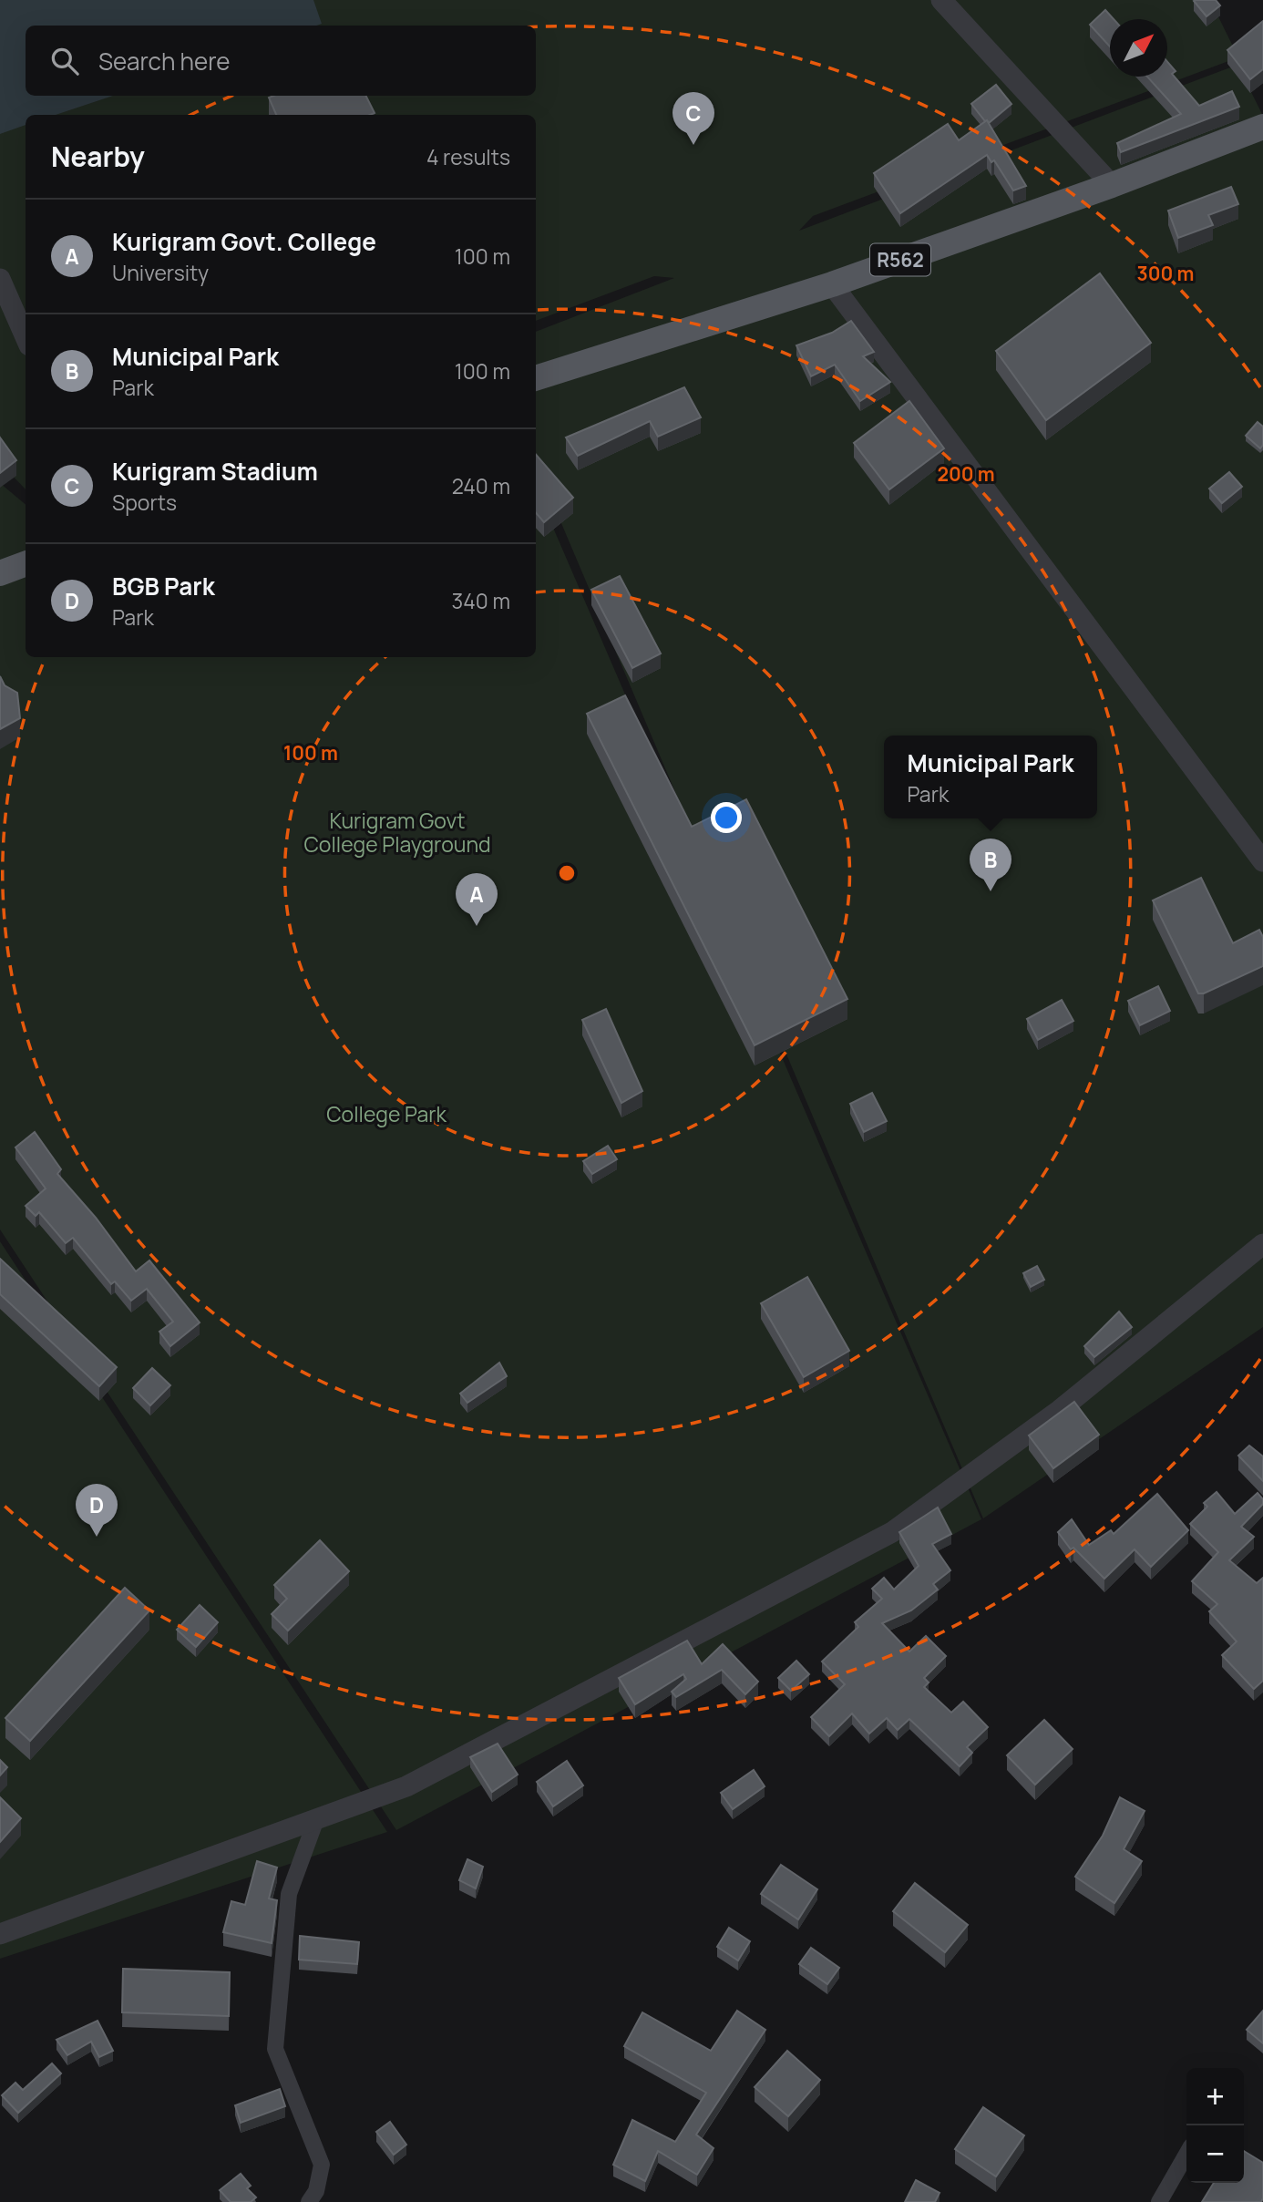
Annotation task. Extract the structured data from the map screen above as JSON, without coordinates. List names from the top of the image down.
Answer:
{
  "streets": {
    "main road": ["R562"]
  },
  "parks": ["Kurigram Govt College Playground", "College Park"],
  "north": "top right",
  "page": {
    "search": "Search here",
    "pins": [
      "C",
      "B",
      "A",
      "D"
    ],
    "heading": ["Nearby", "4 results"],
    "list": [
      {
        "mark": "A",
        "name": "Kurigram Govt. College",
        "note": "University",
        "value": "100 m"
      },
      {
        "mark": "B",
        "name": "Municipal Park",
        "note": "Park",
        "value": "100 m"
      },
      {
        "mark": "C",
        "name": "Kurigram Stadium",
        "note": "Sports",
        "value": "240 m"
      },
      {
        "mark": "D",
        "name": "BGB Park",
        "note": "Park",
        "value": "340 m"
      }
    ],
    "popup": ["Municipal Park", "Park"],
    "map_buttons": ["+", "−"]
  },
  "rings": ["300 m", "200 m", "100 m"]
}
